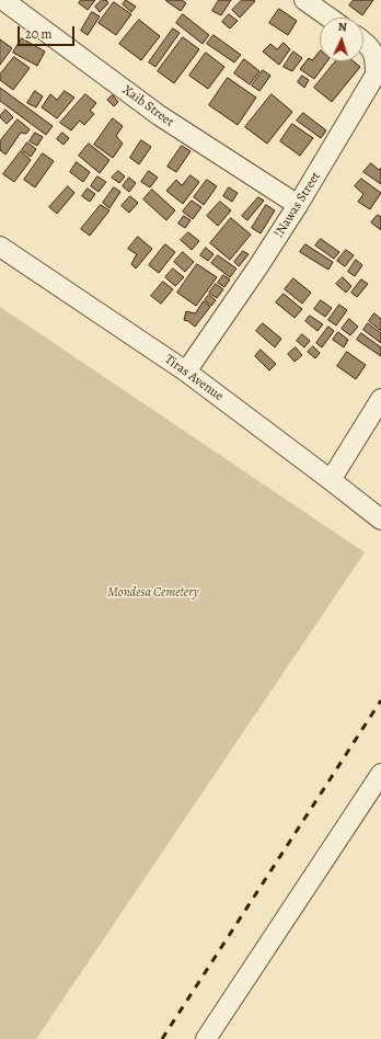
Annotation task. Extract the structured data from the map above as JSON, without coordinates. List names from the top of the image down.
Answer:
{
  "streets": {
    "street": ["Xaib Street", "!Nawas Street", "Tiras Avenue"]
  },
  "crossings": [
    ["Xaib Street", "!Nawas Street"],
    ["!Nawas Street", "Tiras Avenue"]
  ],
  "parks": ["Mondesa Cemetery"],
  "scale_bar": "20 m",
  "north": "top"
}
